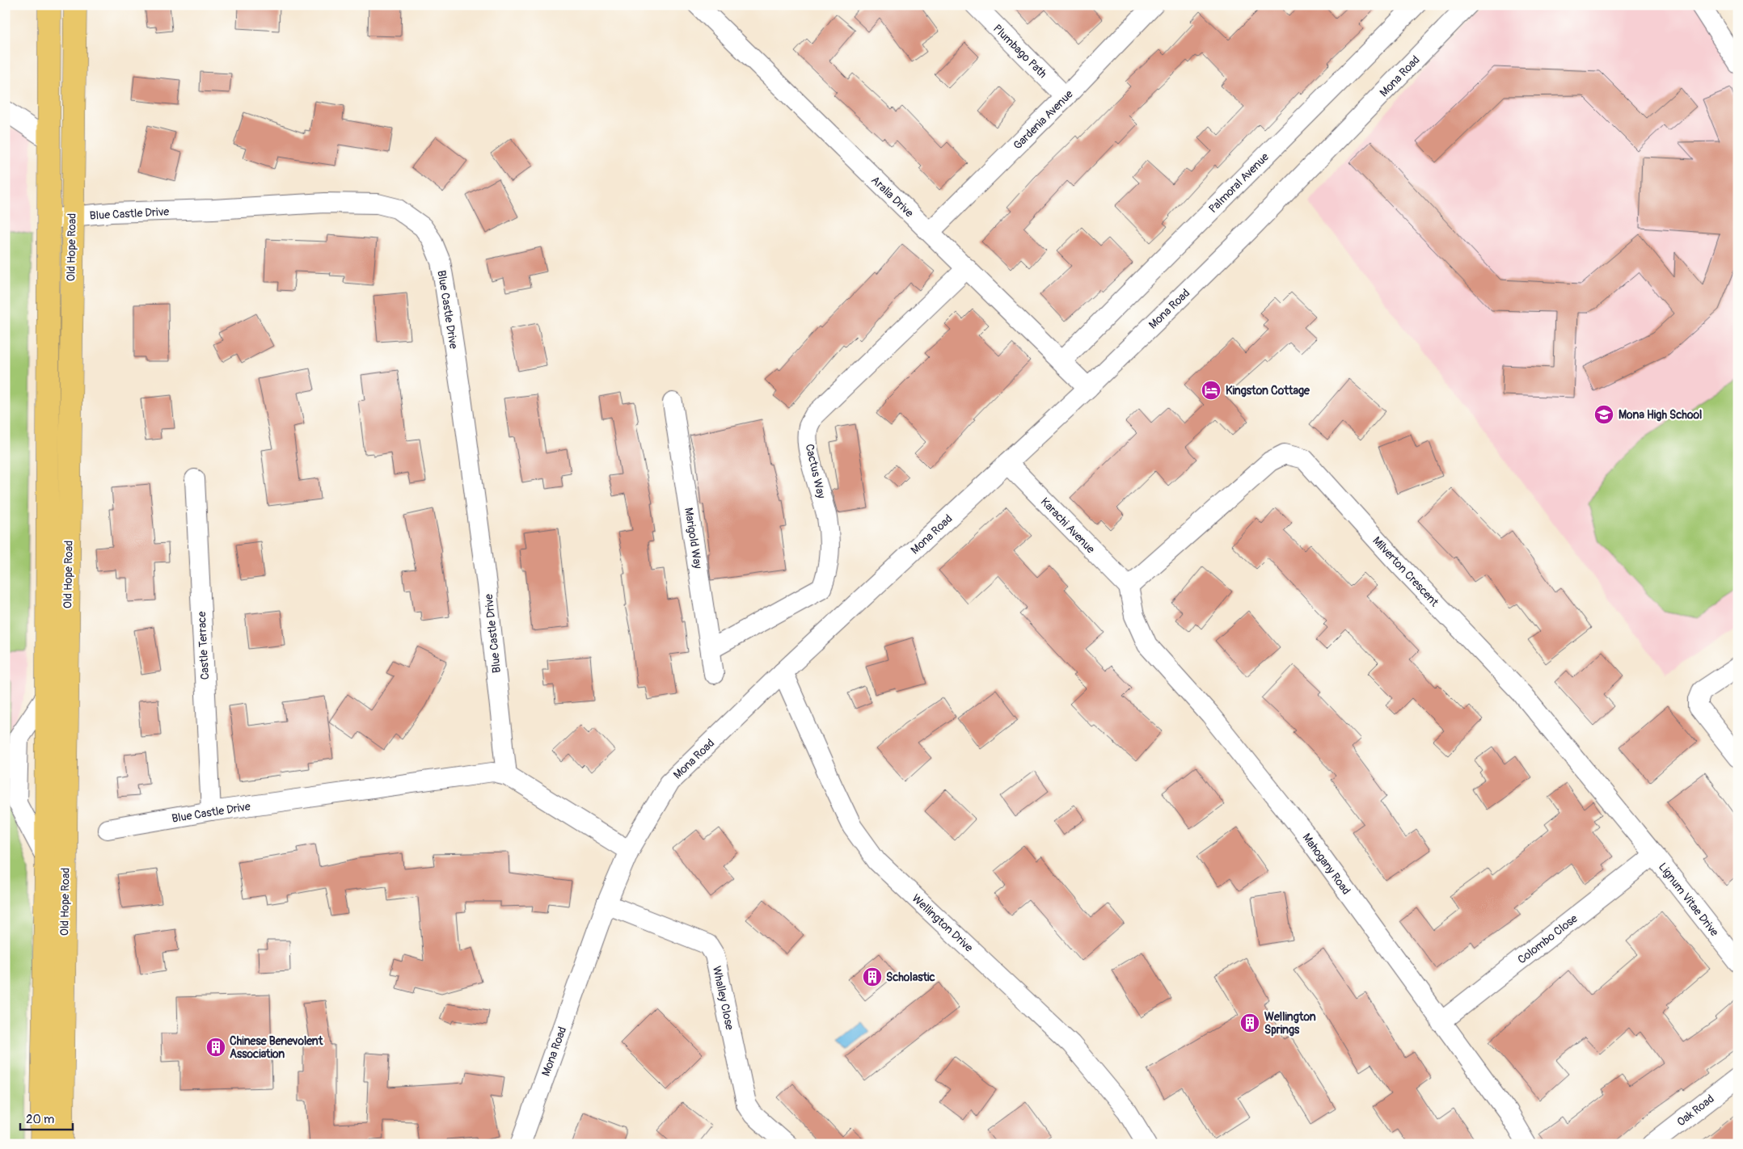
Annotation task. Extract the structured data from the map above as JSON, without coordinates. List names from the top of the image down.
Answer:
{
  "streets": {
    "main road": ["Old Hope Road"],
    "street": [
      "Plumbago Path",
      "Mona Road",
      "Gardenia Avenue",
      "Palmoral Avenue",
      "Aralia Drive",
      "Blue Castle Drive",
      "Cactus Way",
      "Karachi Avenue",
      "Marigold Way",
      "Milverton Crescent",
      "Castle Terrace",
      "Mahogany Road",
      "Lignum Vitae Drive",
      "Wellington Drive",
      "Colombo Close",
      "Whalley Close",
      "Oak Road"
    ]
  },
  "crossings": [
    ["Plumbago Path", "Gardenia Avenue"],
    ["Mona Road", "Aralia Drive"],
    ["Mona Road", "Blue Castle Drive"],
    ["Mona Road", "Karachi Avenue"],
    ["Mona Road", "Wellington Drive"],
    ["Mona Road", "Whalley Close"],
    ["Gardenia Avenue", "Aralia Drive"],
    ["Palmoral Avenue", "Aralia Drive"],
    ["Aralia Drive", "Cactus Way"],
    ["Blue Castle Drive", "Old Hope Road"],
    ["Blue Castle Drive", "Castle Terrace"],
    ["Cactus Way", "Marigold Way"],
    ["Karachi Avenue", "Milverton Crescent"],
    ["Karachi Avenue", "Mahogany Road"],
    ["Milverton Crescent", "Mahogany Road"],
    ["Milverton Crescent", "Lignum Vitae Drive"],
    ["Milverton Crescent", "Colombo Close"],
    ["Mahogany Road", "Colombo Close"],
    ["Lignum Vitae Drive", "Colombo Close"]
  ],
  "places": {
    "hotel": ["Kingston Cottage"],
    "school or university": ["Mona High School"],
    "building": ["Scholastic", "Wellington Springs", "Chinese Benevolent Association"]
  },
  "scale_bar": "20 m"
}
